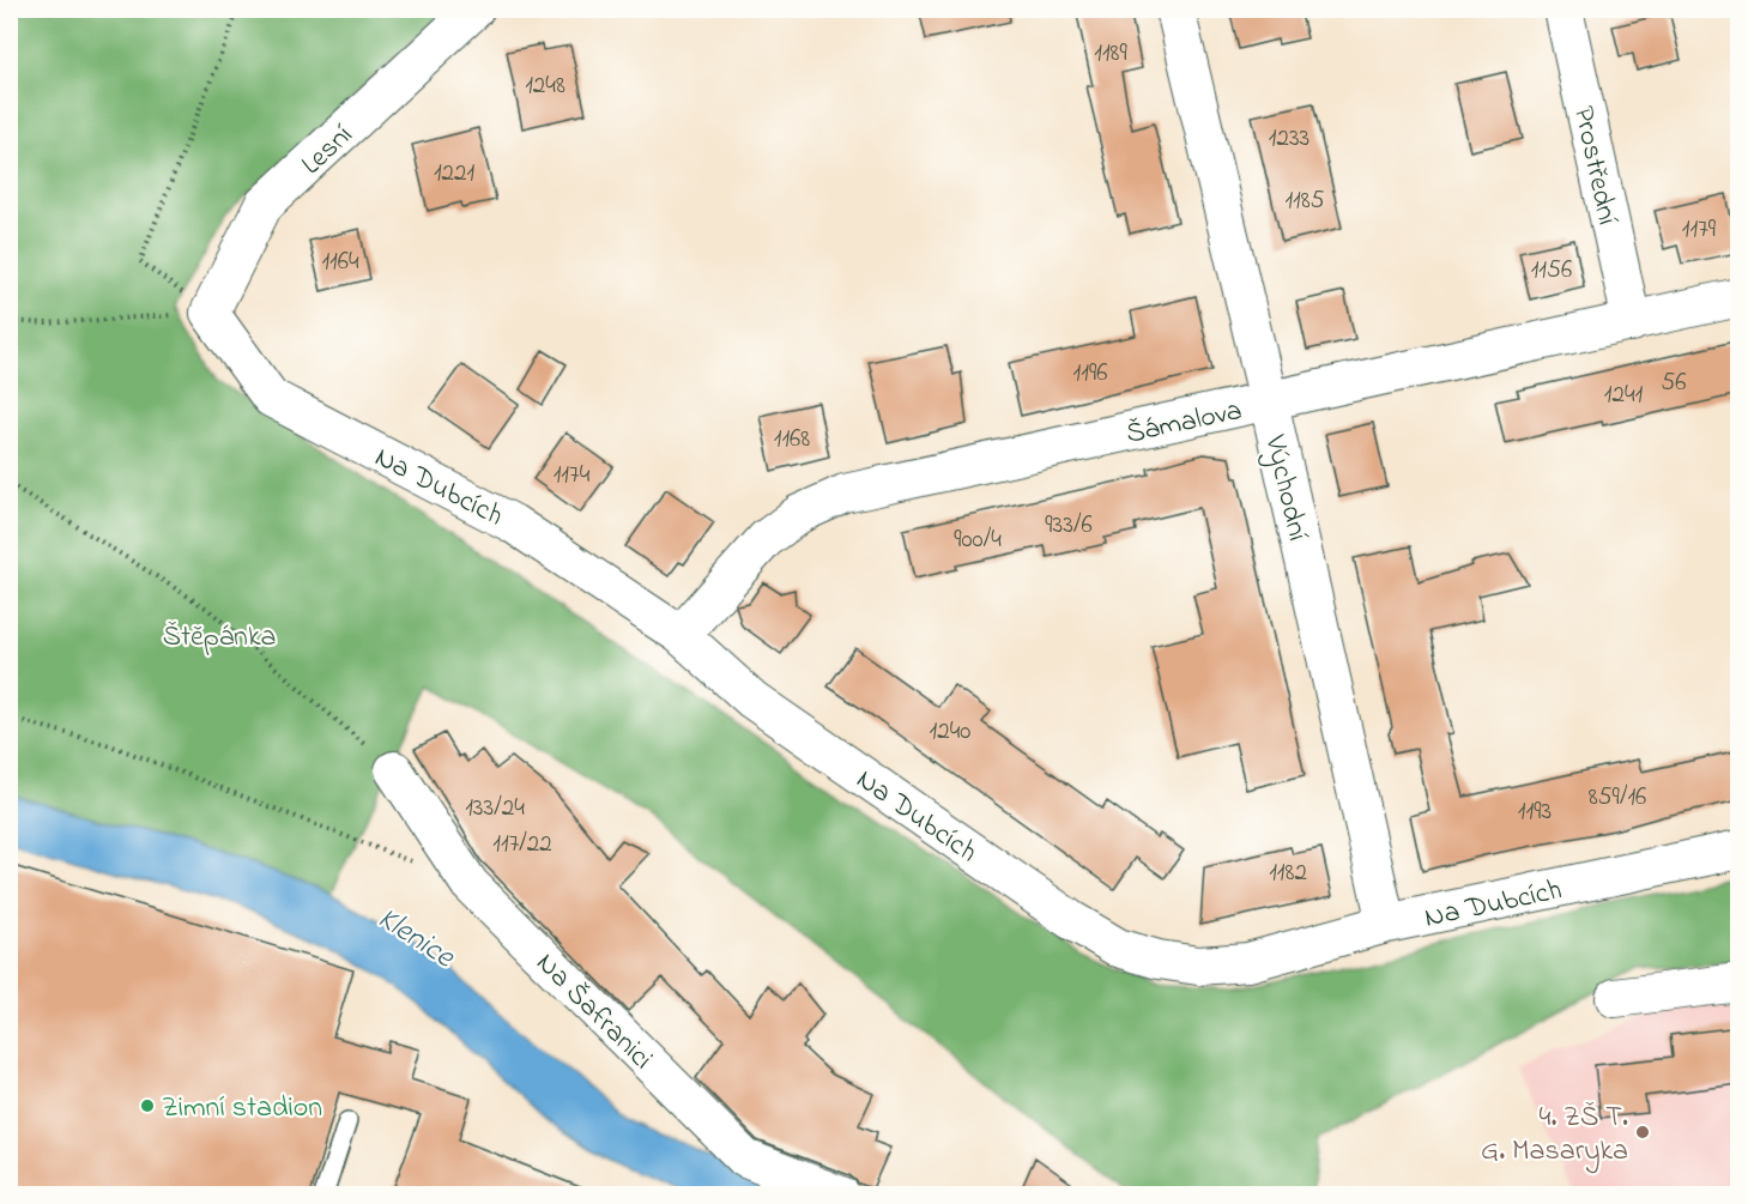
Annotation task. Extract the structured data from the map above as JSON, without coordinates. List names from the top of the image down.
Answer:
{
  "streets": {
    "street": [
      "Lesní",
      "Prostřední",
      "Šámalova",
      "Na Dubcích",
      "Východní",
      "Na Šafranici"
    ]
  },
  "crossings": [
    ["Lesní", "Na Dubcích"],
    ["Prostřední", "Šámalova"],
    ["Šámalova", "Na Dubcích"],
    ["Šámalova", "Východní"],
    ["Na Dubcích", "Východní"]
  ],
  "water": ["Klenice"],
  "parks": ["Štěpánka"],
  "places": ["Zimní stadion", "4. ZŠ T. G. Masaryka"],
  "house_numbers": [
    "1189",
    "1248",
    "1233",
    "1221",
    "1185",
    "1179",
    "1164",
    "1156",
    "1196",
    "56",
    "1241",
    "1168",
    "1174",
    "933/6",
    "900/4",
    "1240",
    "859/16",
    "133/24",
    "1193",
    "117/22",
    "1182"
  ]
}
